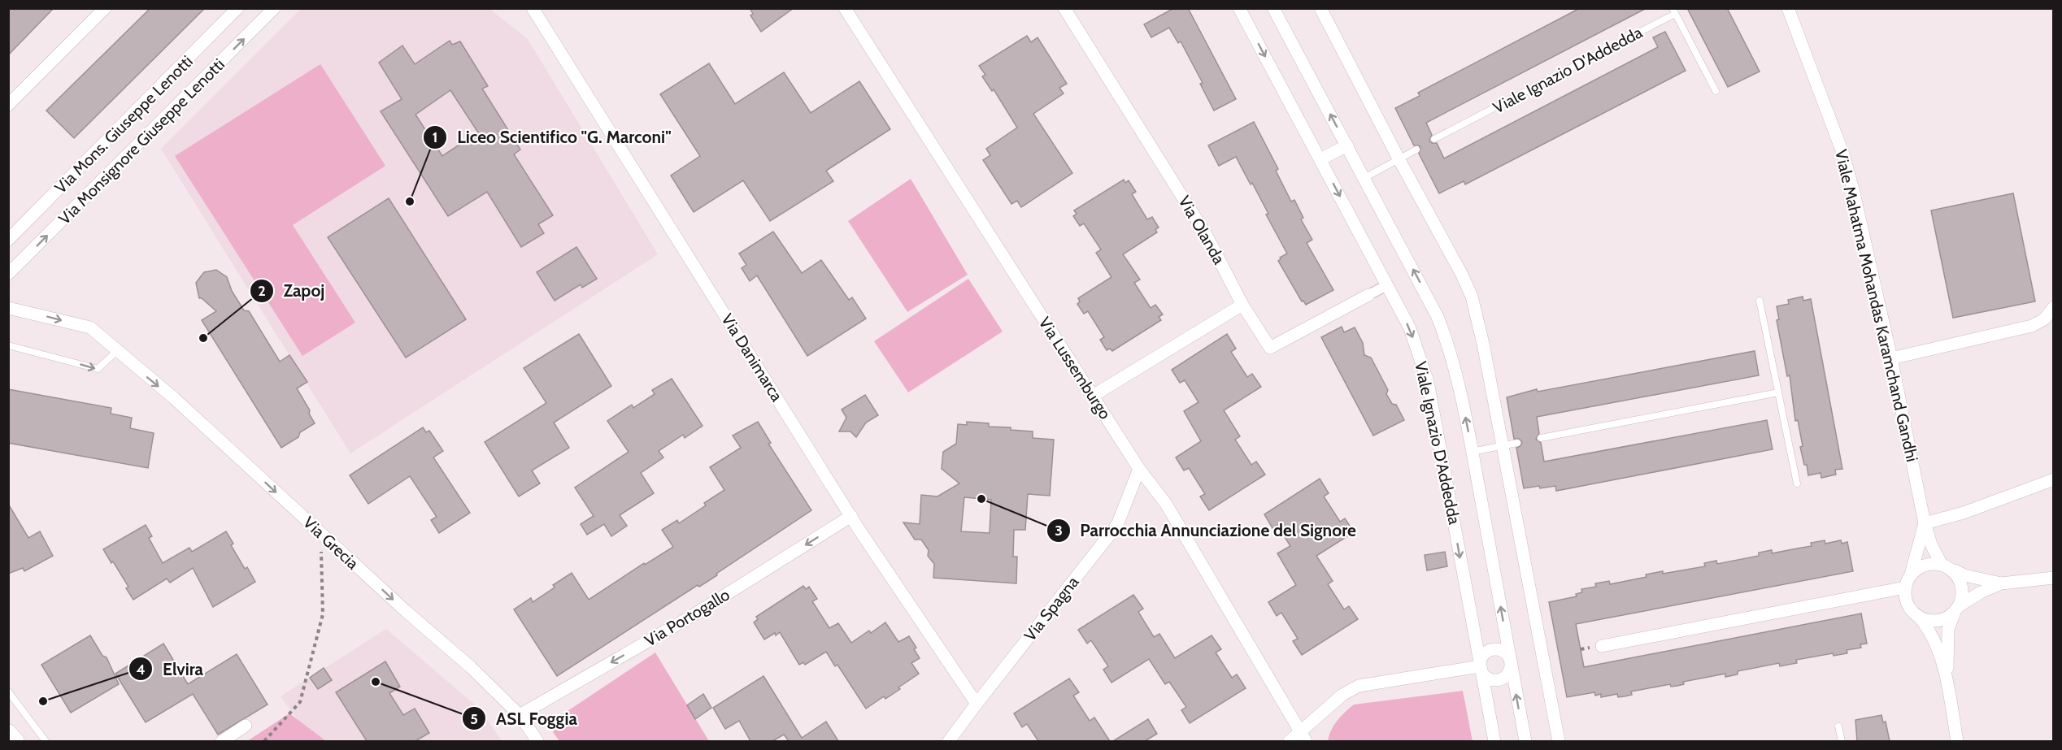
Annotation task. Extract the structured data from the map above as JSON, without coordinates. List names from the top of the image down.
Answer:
{
  "streets": {
    "street": [
      "Viale Ignazio D'Addedda",
      "Via Mons. Giuseppe Lenotti",
      "Via Monsignore Giuseppe Lenotti",
      "Via Olanda",
      "Viale Mahatma Mohandas Karamchand Gandhi",
      "Via Danimarca",
      "Via Lussemburgo",
      "Via Grecia",
      "Via Spagna",
      "Via Portogallo"
    ]
  },
  "crossings": [
    ["Via Danimarca", "Via Spagna"],
    ["Via Danimarca", "Via Portogallo"],
    ["Via Lussemburgo", "Via Spagna"],
    ["Via Grecia", "Via Portogallo"]
  ],
  "one_way": ["Via Monsignore Giuseppe Lenotti", "Via Grecia", "Via Portogallo"],
  "places": [
    "Liceo Scientifico \"G. Marconi\"",
    "Zapoj",
    "Parrocchia Annunciazione del Signore",
    "ASL Foggia",
    "Elvira"
  ]
}
